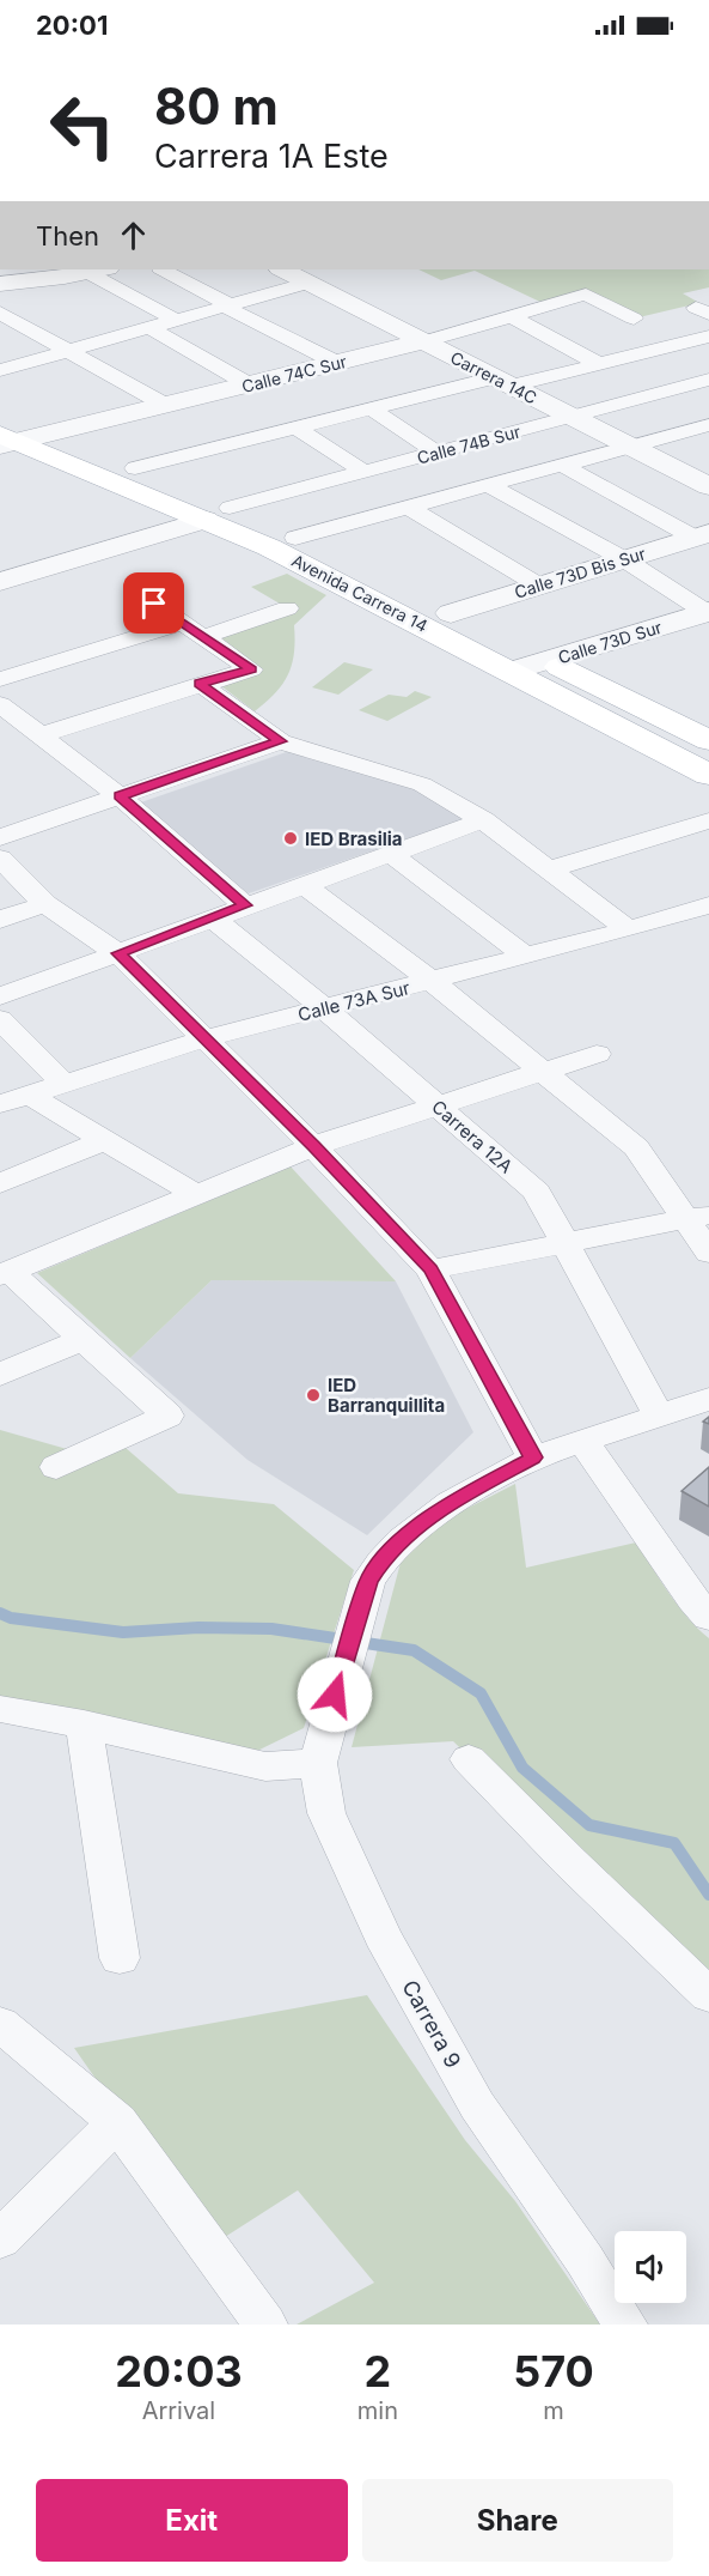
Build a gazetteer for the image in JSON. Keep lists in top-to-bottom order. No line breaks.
{"streets":{"main road":["Avenida Carrera 14"],"street":["Calle 74C Sur","Carrera 14C","Calle 74B Sur","Calle 73D Bis Sur","Calle 73D Sur","Calle 73A Sur","Carrera 12A","Carrera 9"]},"crossings":[["Calle 74C Sur","Carrera 14C"],["Calle 74C Sur","Avenida Carrera 14"],["Carrera 14C","Calle 74B Sur"],["Calle 74B Sur","Avenida Carrera 14"],["Calle 73D Bis Sur","Avenida Carrera 14"],["Avenida Carrera 14","Calle 73D Sur"],["Calle 73A Sur","Carrera 12A"],["Carrera 12A","Carrera 9"]],"places":["IED Brasilia","IED Barranquillita"],"page":{"status":"20:01","turn":["80 m","Carrera 1A Este"],"then":"Then","eta":["20:03","Arrival","2","min","570","m"],"buttons":["Exit","Share"]}}
